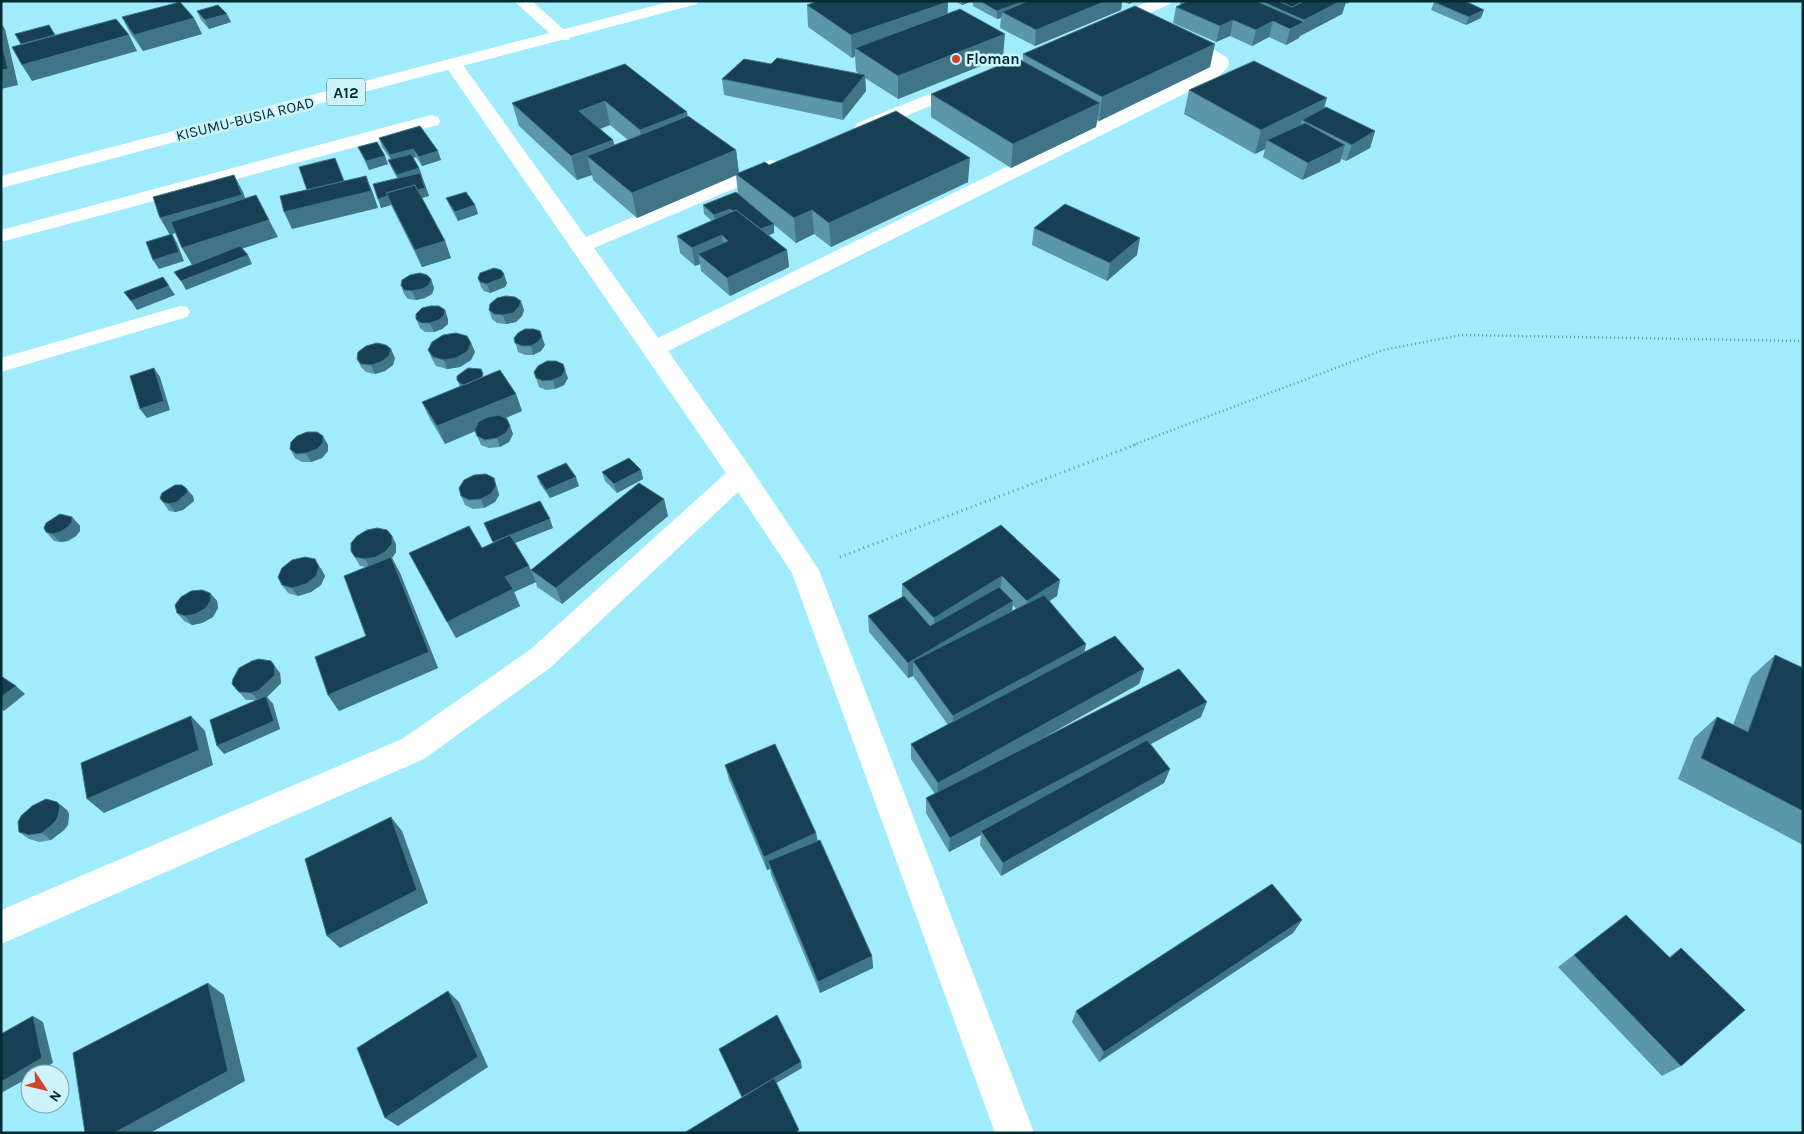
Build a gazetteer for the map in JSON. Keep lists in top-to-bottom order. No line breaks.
{"streets":{"main road":["A12","KISUMU-BUSIA ROAD"]},"places":["Floman"],"north":"bottom right"}
